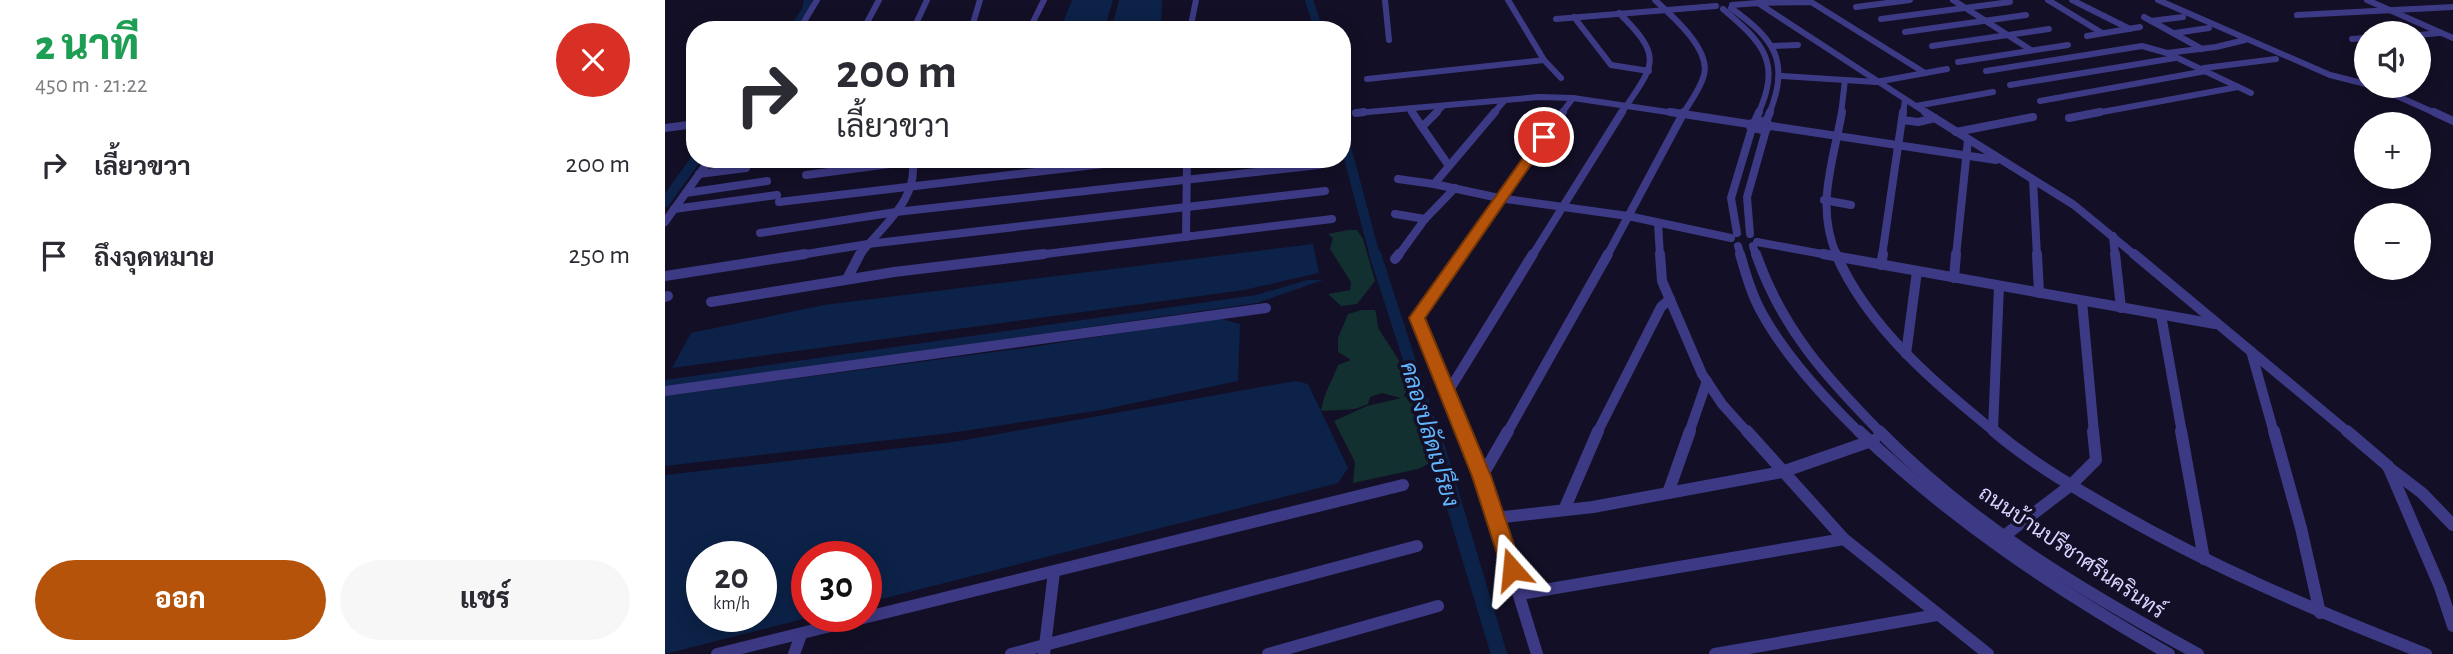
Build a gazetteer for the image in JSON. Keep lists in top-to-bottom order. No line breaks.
{"streets":{"street":["ถนนบ้านปรีชาศรีนครินทร์"]},"water":["คลองปลัดเปรียง"],"page":{"heading":["2 นาที","450 m · 21:22"],"map_buttons":["+","−"],"turn":["200 m","เลี้ยวขวา"],"list":[{"name":"เลี้ยวขวา","value":"200 m"},{"name":"ถึงจุดหมาย","value":"250 m"}],"speed":"20 km/h","limit":"30","buttons":["ออก","แชร์"]}}
